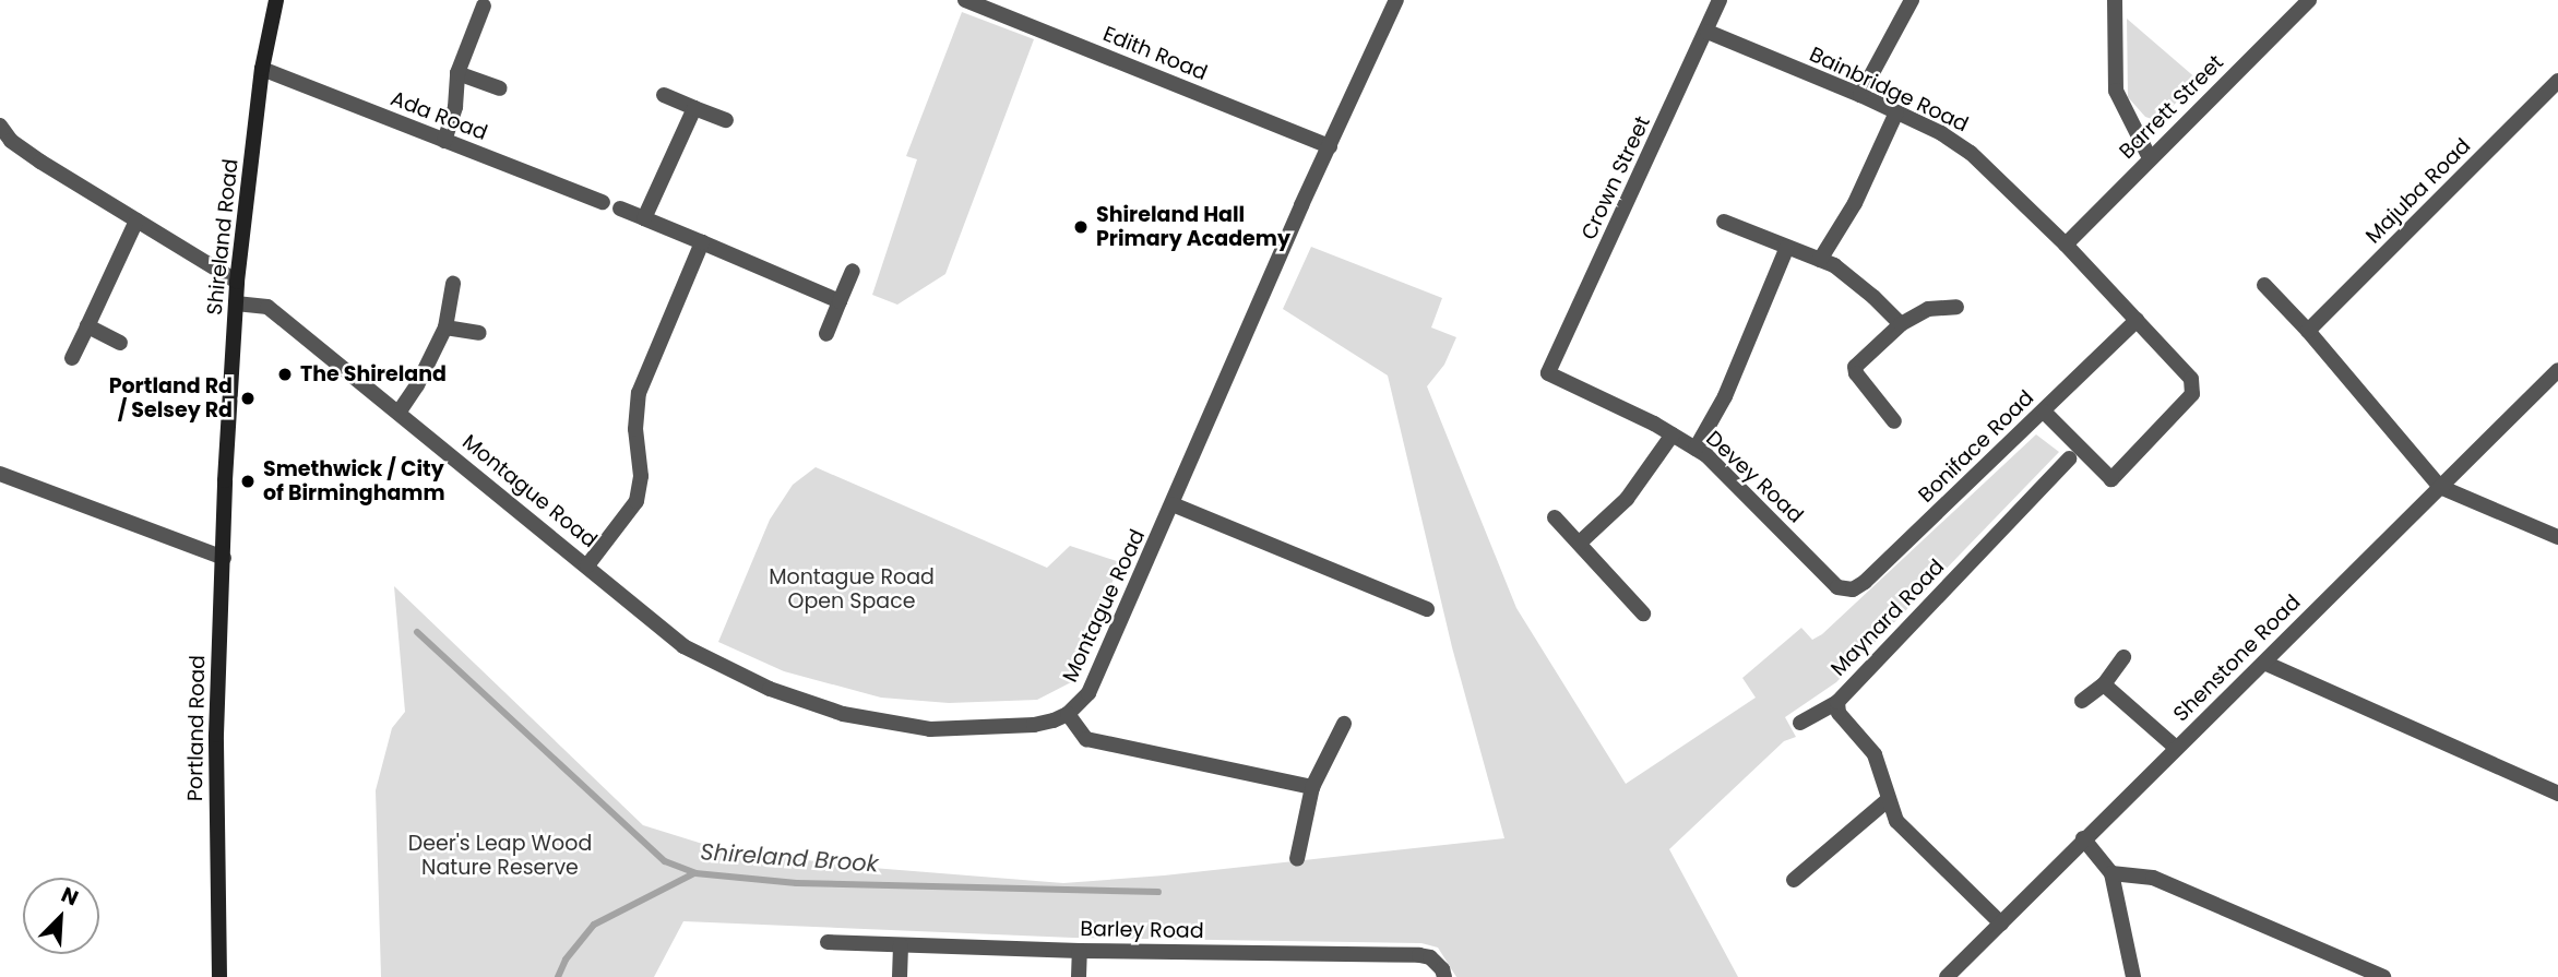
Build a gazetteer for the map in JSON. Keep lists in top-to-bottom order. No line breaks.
{"streets":{"main road":["Shireland Road","Portland Road"],"street":["Edith Road","Bainbridge Road","Barrett Street","Ada Road","Crown Street","Majuba Road","Boniface Road","Devey Road","Montague Road","Maynard Road","Shenstone Road","Barley Road"]},"crossings":[["Edith Road","Montague Road"],["Bainbridge Road","Barrett Street"],["Bainbridge Road","Crown Street"],["Bainbridge Road","Boniface Road"],["Bainbridge Road","Maynard Road"],["Ada Road","Shireland Road"],["Crown Street","Devey Road"],["Shireland Road","Montague Road"],["Shireland Road","Portland Road"],["Boniface Road","Devey Road"],["Maynard Road","Shenstone Road"]],"water":["Shireland Brook"],"parks":["Montague Road Open Space","Deer's Leap Wood Nature Reserve"],"places":["Shireland Hall Primary Academy","The Shireland","Portland Rd / Selsey Rd","Smethwick / City of Birminghamm"],"north":"top right"}
